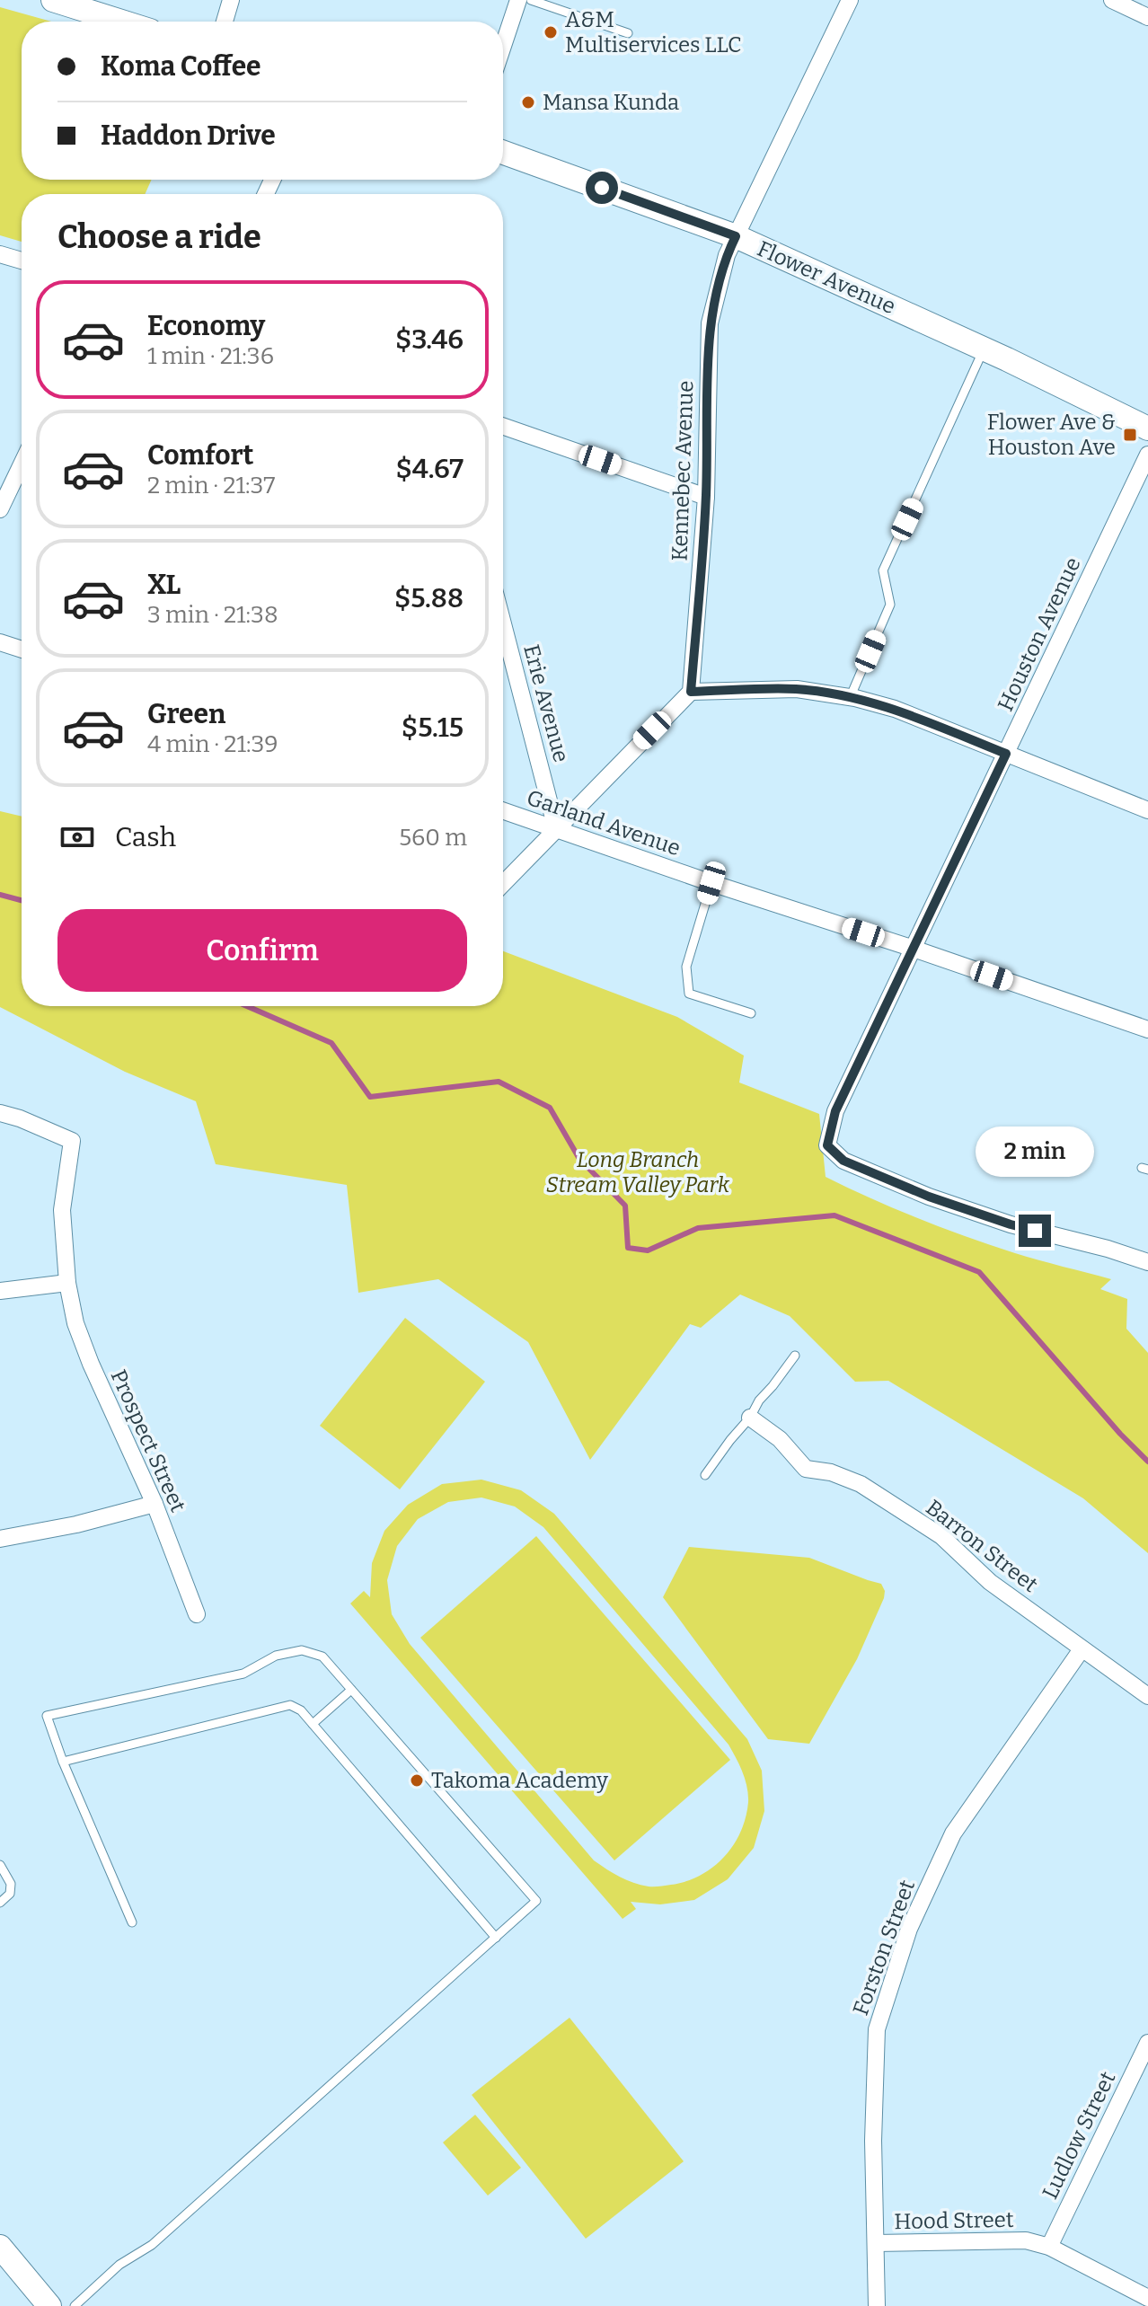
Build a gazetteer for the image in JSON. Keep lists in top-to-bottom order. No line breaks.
{"streets":{"street":["Flower Avenue","Kennebec Avenue","Houston Avenue","Erie Avenue","Garland Avenue","Prospect Street","Barron Street","Forston Street","Ludlow Street","Hood Street"]},"crossings":[["Flower Avenue","Kennebec Avenue"],["Houston Avenue","Garland Avenue"],["Erie Avenue","Garland Avenue"],["Barron Street","Forston Street"],["Forston Street","Hood Street"],["Ludlow Street","Hood Street"]],"parks":["Long Branch Stream Valley Park"],"places":{"other":["A&M Multiservices LLC","Mansa Kunda","Takoma Academy"],"transit":["Flower Ave & Houston Ave"]},"page":{"banner":["Koma Coffee","Haddon Drive"],"heading":"Choose a ride","list":[{"name":"Economy","note":"1 min · 21:36","value":"$3.46"},{"name":"Comfort","note":"2 min · 21:37","value":"$4.67"},{"name":"XL","note":"3 min · 21:38","value":"$5.88"},{"name":"Green","note":"4 min · 21:39","value":"$5.15"}],"pay":["Cash","560 m"],"buttons":"Confirm","bubble":"2 min"}}
